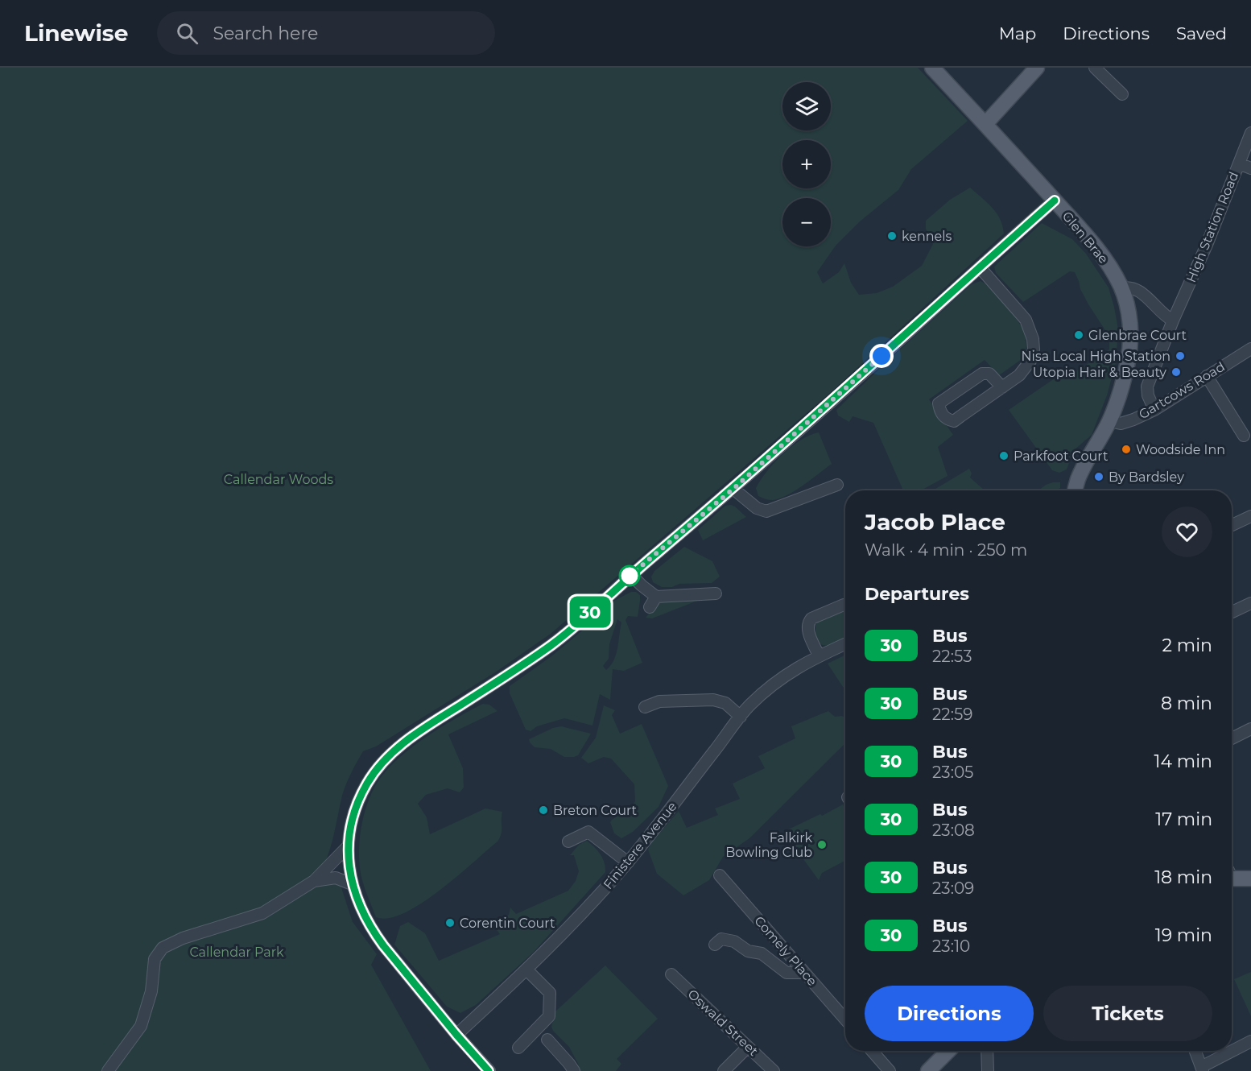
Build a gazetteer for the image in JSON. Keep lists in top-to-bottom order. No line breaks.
{"streets":{"main road":["Glen Brae"],"street":["High Station Road","Gartcows Road","Finistere Avenue","Comely Place","Oswald Street"]},"crossings":[["High Station Road","Gartcows Road"],["Glen Brae","Gartcows Road"]],"parks":["Callendar Woods","Callendar Park"],"places":["kennels","Glenbrae Court","Nisa Local High Station","Utopia Hair & Beauty","Woodside Inn","Parkfoot Court","By Bardsley","Breton Court","Falkirk Bowling Club","Corentin Court"],"lines":["bus line 30"],"page":{"header":"Linewise","search":"Search here","nav":["Map","Directions","Saved"],"on_map":"30","map_buttons":["+","−"],"heading":[["Jacob Place","Walk · 4 min · 250 m"],"Departures"],"list":[{"mark":"30","name":"Bus","note":"22:53","value":"2 min"},{"mark":"30","name":"Bus","note":"22:59","value":"8 min"},{"mark":"30","name":"Bus","note":"23:05","value":"14 min"},{"mark":"30","name":"Bus","note":"23:08","value":"17 min"},{"mark":"30","name":"Bus","note":"23:09","value":"18 min"},{"mark":"30","name":"Bus","note":"23:10","value":"19 min"}],"buttons":["Directions","Tickets"]}}
